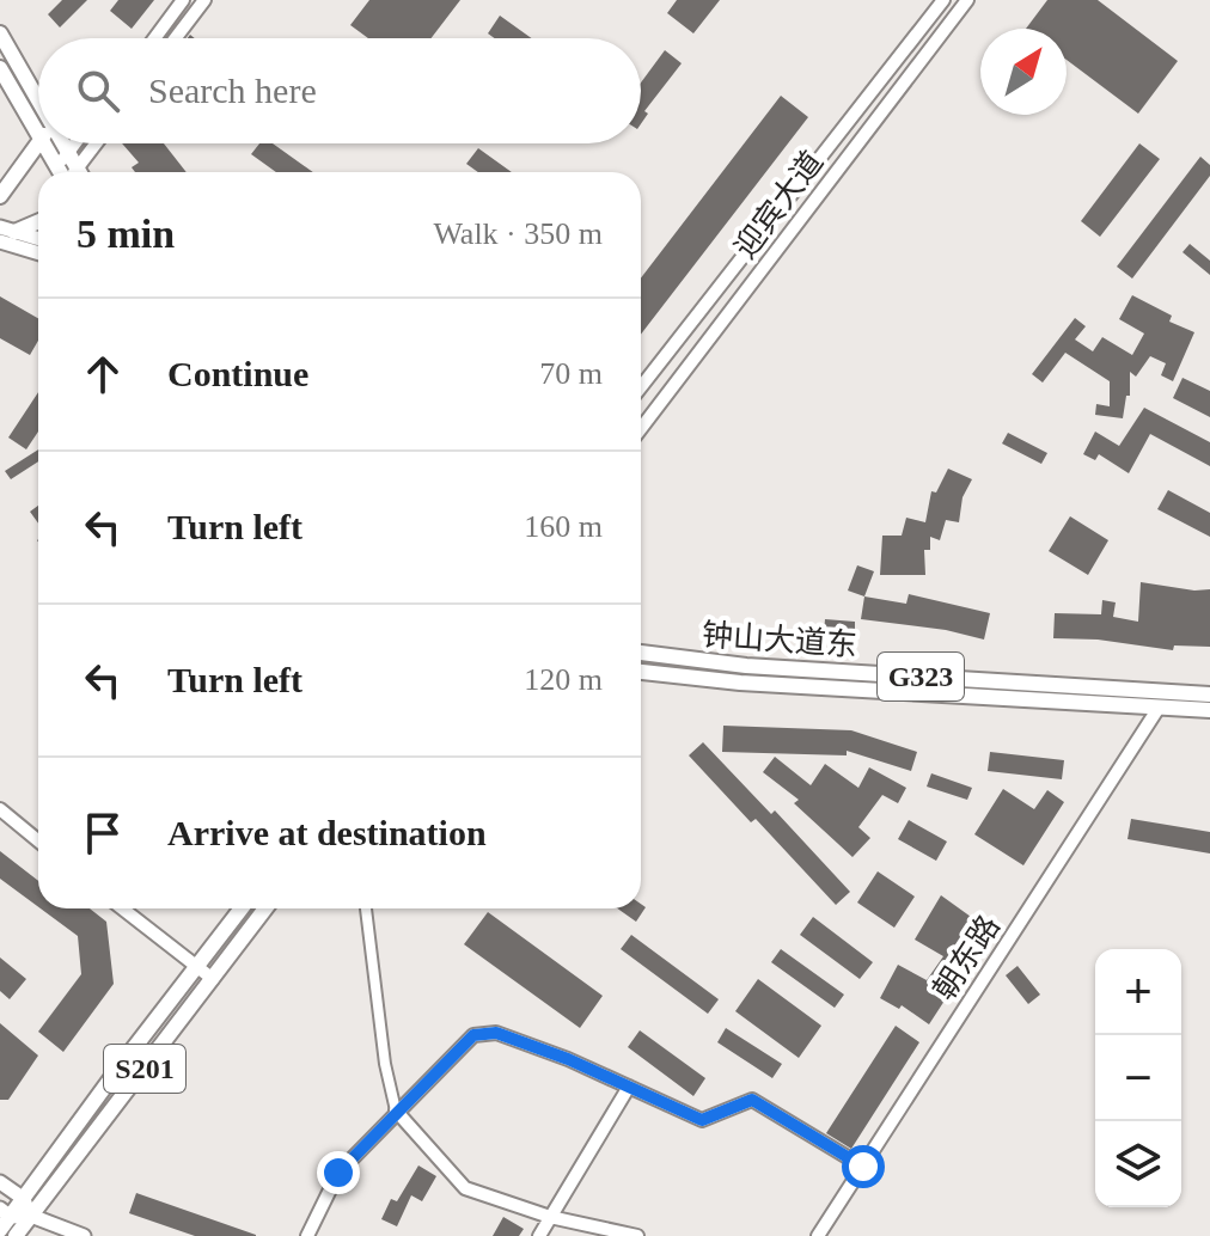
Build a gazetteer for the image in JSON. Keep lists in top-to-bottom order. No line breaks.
{"streets":{"main road":["钟山大道东","G323","S201"],"street":["迎宾大道","朝东路"]},"crossings":[["钟山大道东","朝东路"]],"north":"top right","page":{"search":"Search here","heading":["5 min","Walk · 350 m"],"list":[["Continue","70 m"],["Turn left","160 m"],["Turn left","120 m"],"Arrive at destination"],"map_buttons":["+","−"]}}
